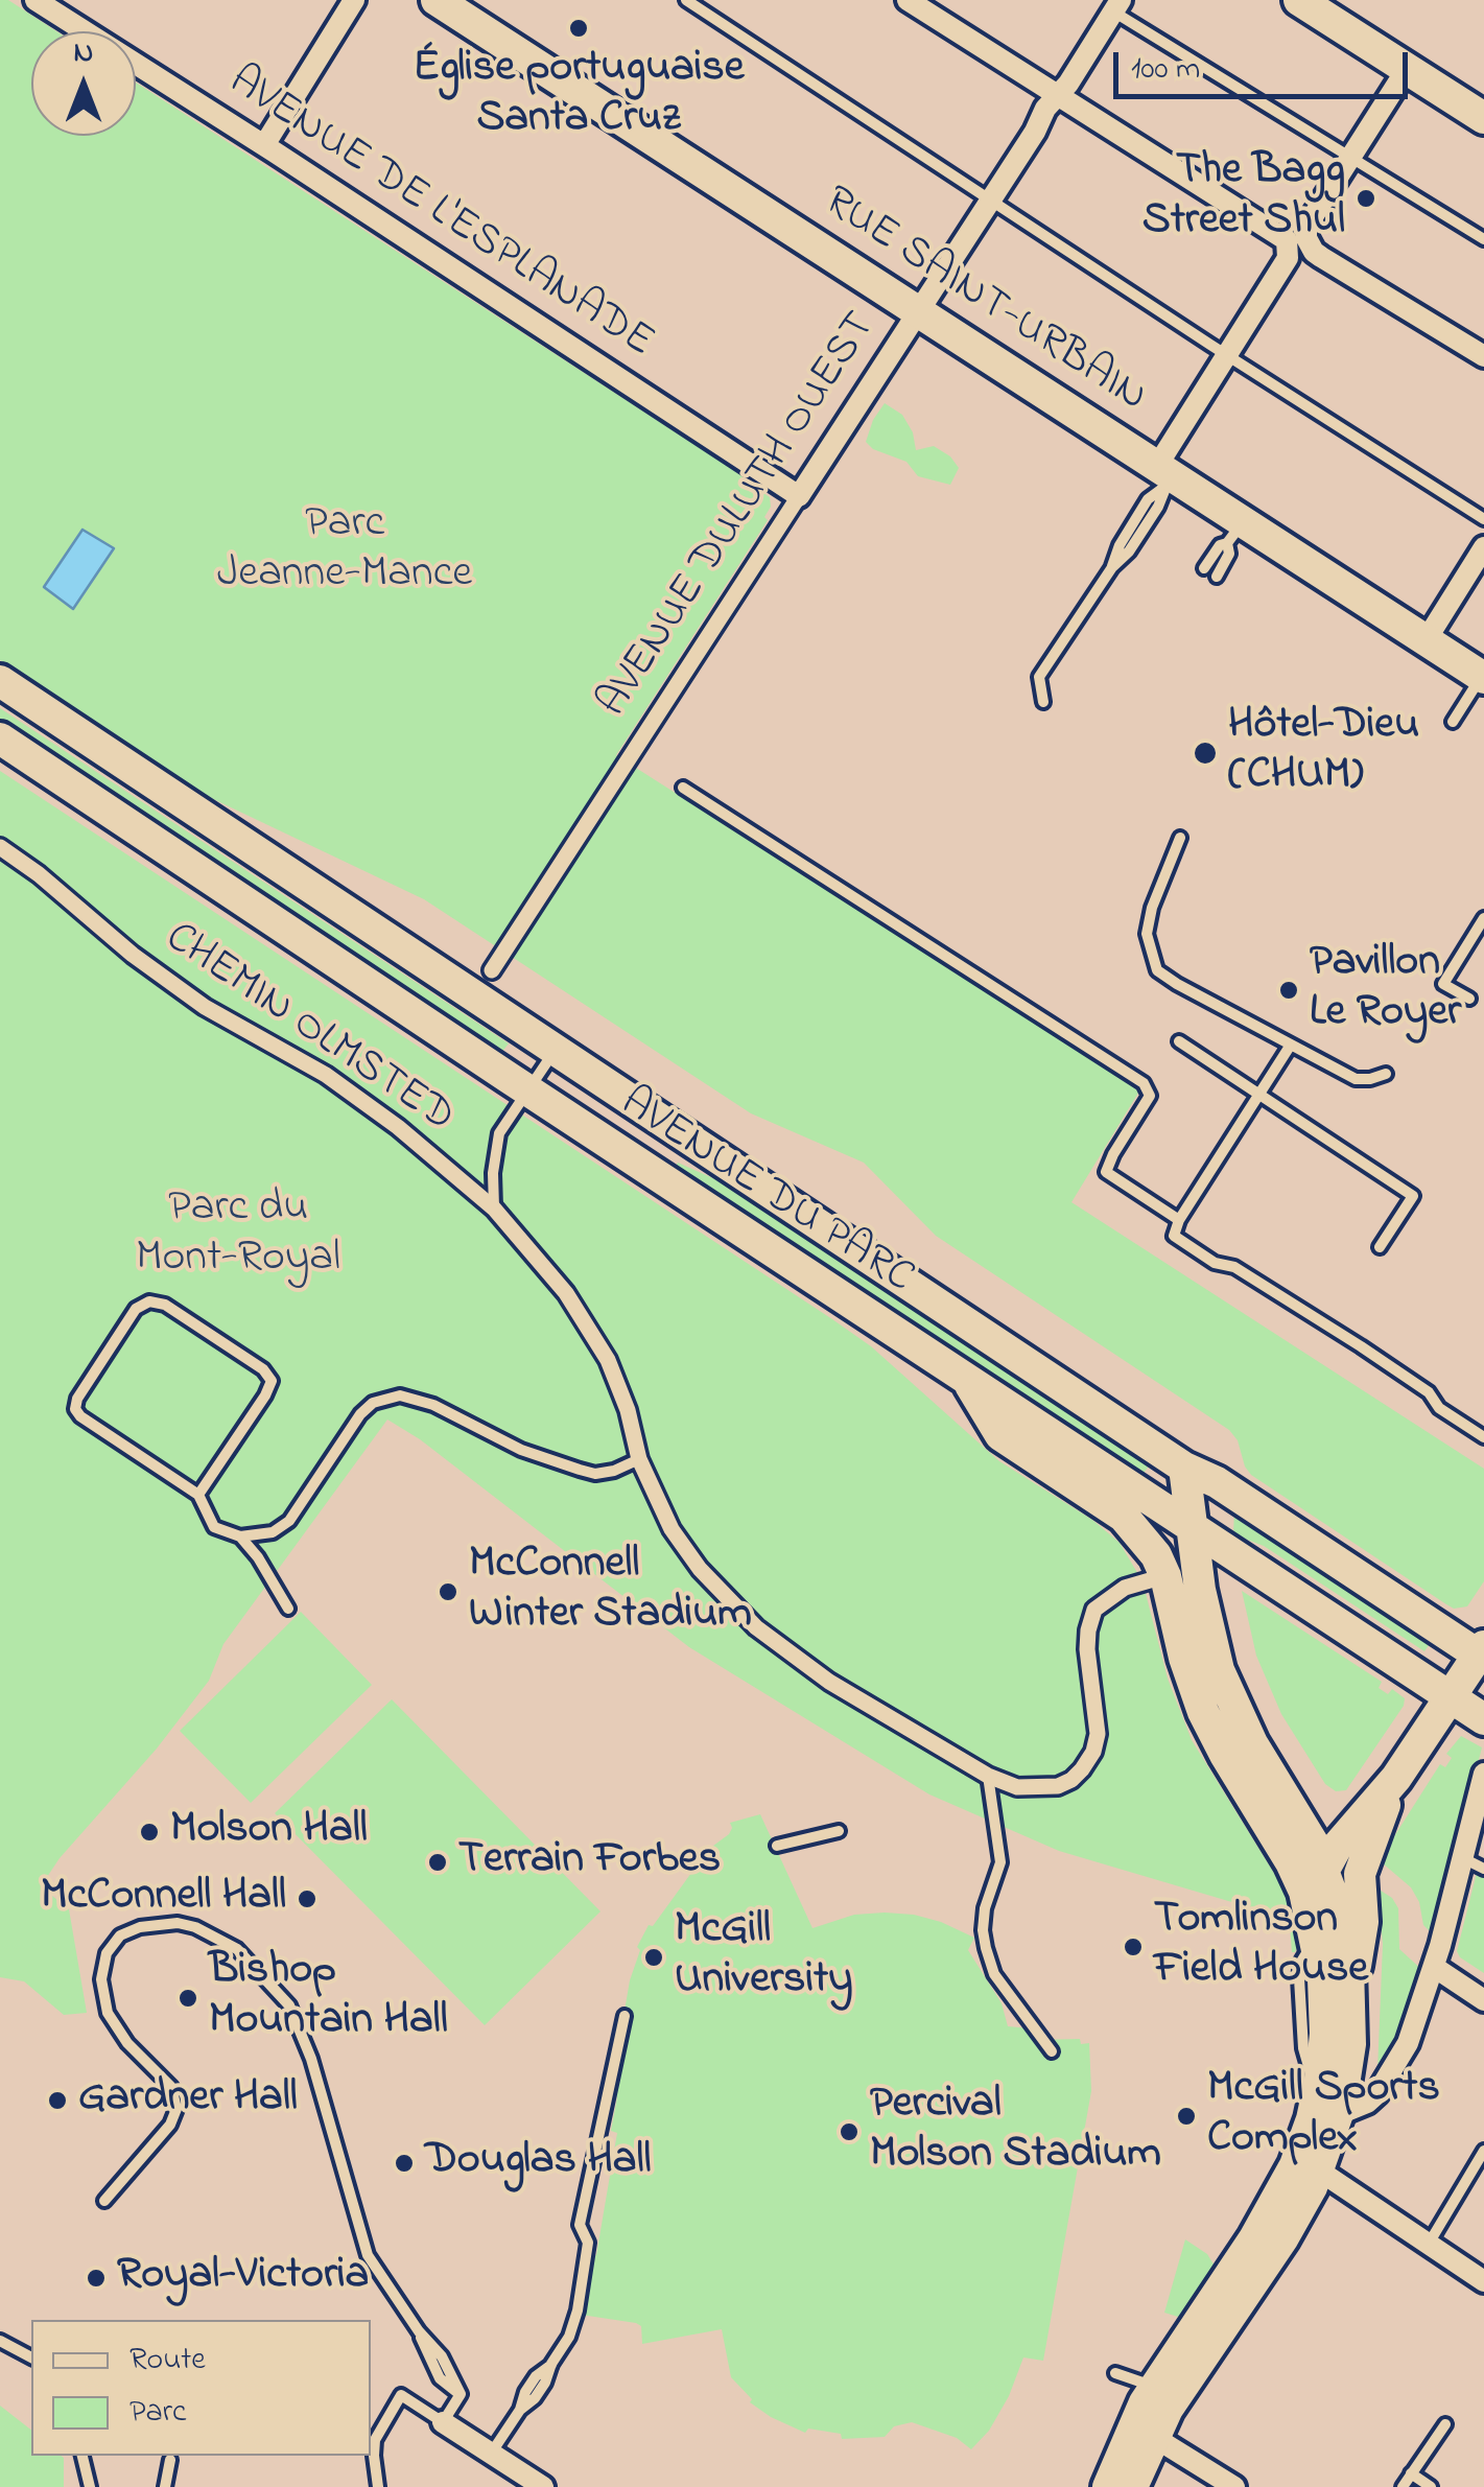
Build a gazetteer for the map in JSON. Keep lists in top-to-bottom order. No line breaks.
{"streets":{"main road":["RUE SAINT-URBAIN","AVENUE DU PARC"],"street":["AVENUE DE L'ESPLANADE","AVENUE DULUTH OUEST","CHEMIN OLMSTED"]},"crossings":[["AVENUE DE L'ESPLANADE","AVENUE DULUTH OUEST"],["RUE SAINT-URBAIN","AVENUE DULUTH OUEST"]],"parks":["Parc Jeanne-Mance","Parc du Mont-Royal"],"places":["Église portuguaise Santa Cruz","The Bagg Street Shul","Hôtel-Dieu (CHUM)","Pavillon Le Royer","McConnell Winter Stadium","Molson Hall","Terrain Forbes","McConnell Hall","Tomlinson Field House","McGill University","Bishop Mountain Hall","Gardner Hall","McGill Sports Complex","Percival Molson Stadium","Douglas Hall","Royal-Victoria"],"legend":["Route","Parc"],"scale_bar":"100 m","north":"top"}
